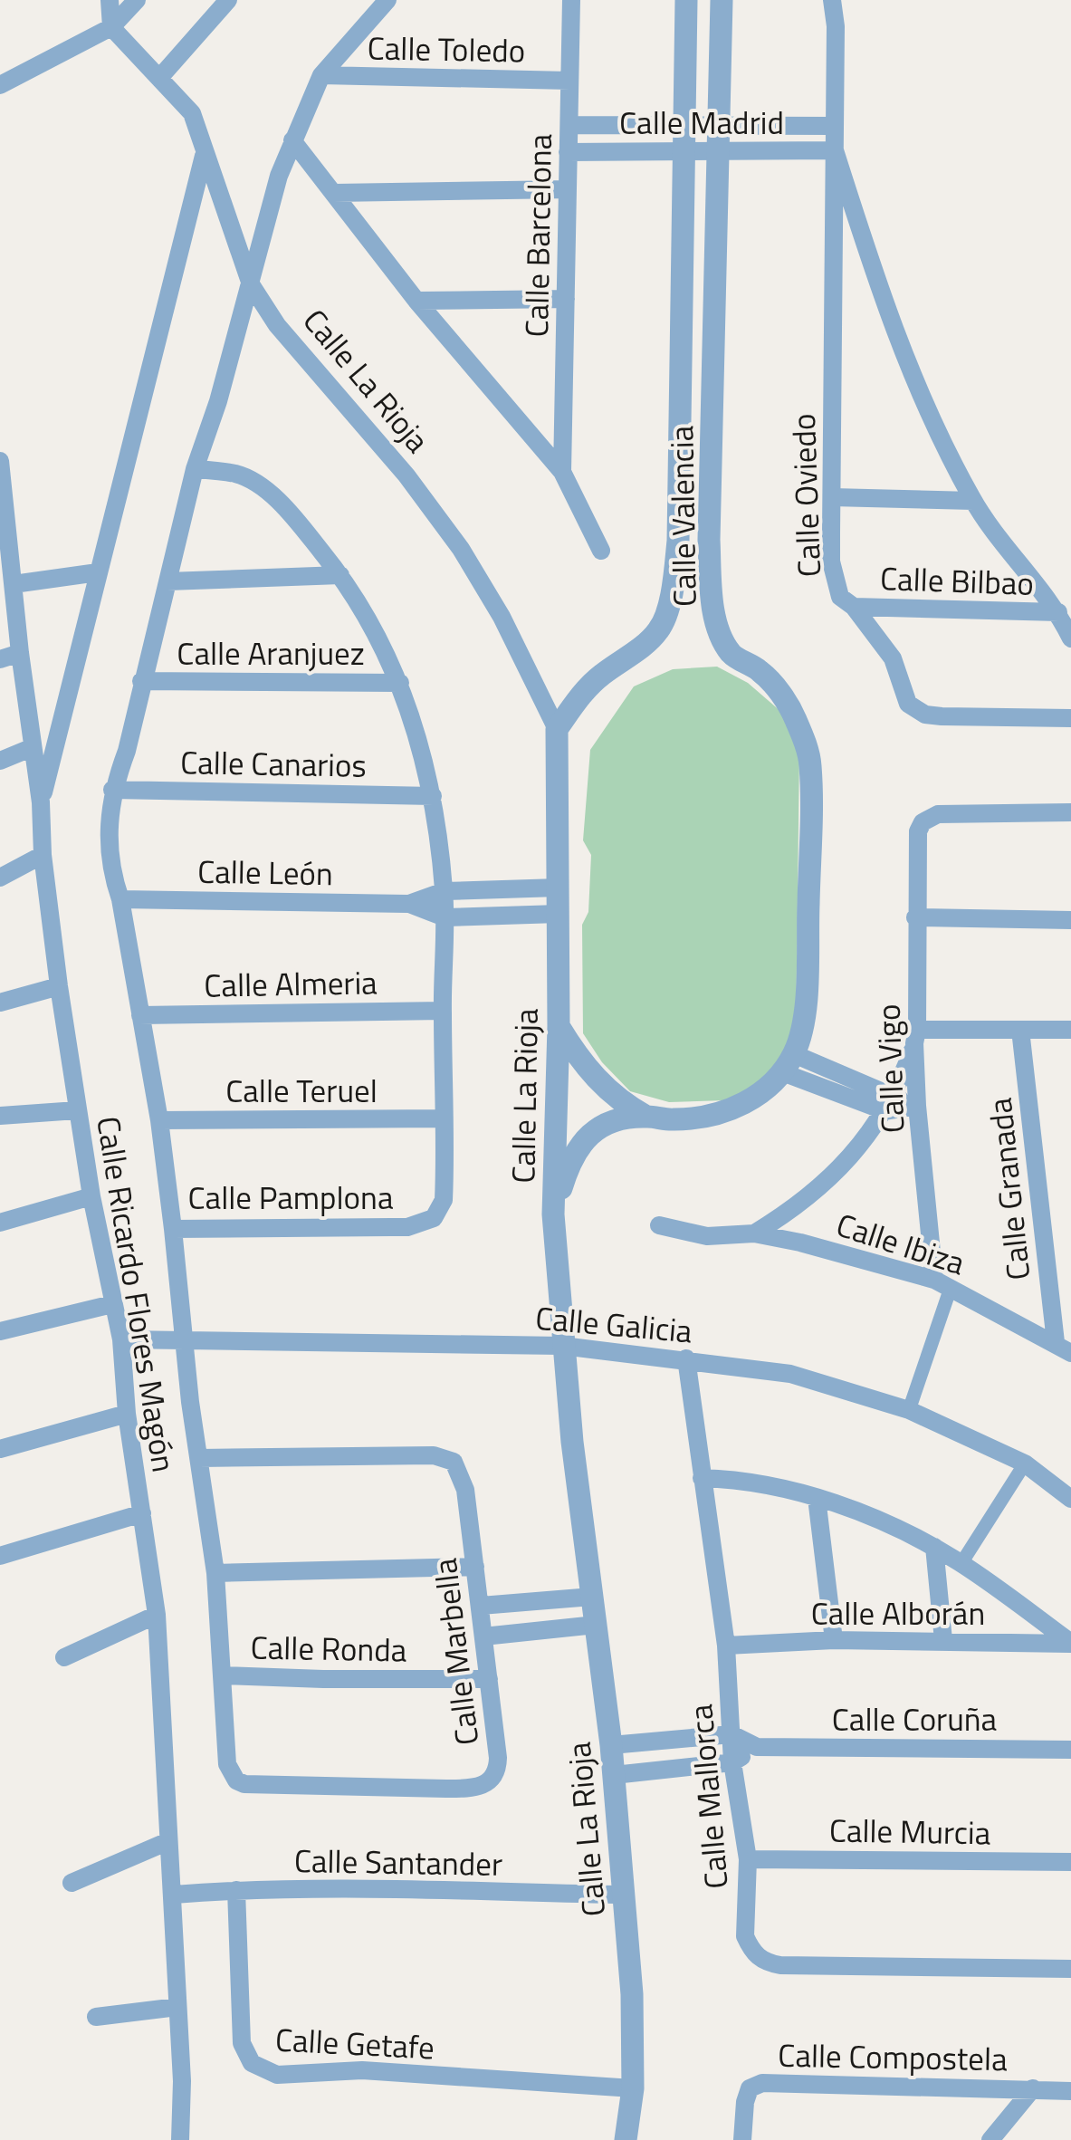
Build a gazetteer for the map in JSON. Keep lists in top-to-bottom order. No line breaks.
{"streets":{"street":["Calle Toledo","Calle Madrid","Calle Barcelona","Calle La Rioja","Calle Oviedo","Calle Valencia","Calle Bilbao","Calle Aranjuez","Calle Canarios","Calle León","Calle Almeria","Calle Vigo","Calle Teruel","Calle Granada","Calle Pamplona","Calle Ibiza","Calle Ricardo Flores Magón","Calle Galicia","Calle Alborán","Calle Ronda","Calle Marbella","Calle Coruña","Calle Mallorca","Calle Murcia","Calle Santander","Calle Getafe","Calle Compostela"]},"crossings":[["Calle Toledo","Calle Barcelona"],["Calle Madrid","Calle Barcelona"],["Calle Madrid","Calle Oviedo"],["Calle Madrid","Calle Valencia"],["Calle La Rioja","Calle Valencia"],["Calle La Rioja","Calle León"],["Calle La Rioja","Calle Pamplona"],["Calle La Rioja","Calle Galicia"],["Calle La Rioja","Calle Santander"],["Calle La Rioja","Calle Getafe"],["Calle Oviedo","Calle Bilbao"],["Calle Aranjuez","Calle Pamplona"],["Calle Canarios","Calle Pamplona"],["Calle León","Calle Pamplona"],["Calle Almeria","Calle Pamplona"],["Calle Vigo","Calle Ibiza"],["Calle Vigo","Calle Galicia"],["Calle Teruel","Calle Pamplona"],["Calle Granada","Calle Ibiza"],["Calle Pamplona","Calle Marbella"],["Calle Ricardo Flores Magón","Calle Galicia"],["Calle Ricardo Flores Magón","Calle Santander"],["Calle Galicia","Calle Marbella"],["Calle Galicia","Calle Mallorca"],["Calle Alborán","Calle Mallorca"],["Calle Ronda","Calle Marbella"],["Calle Coruña","Calle Mallorca"],["Calle Mallorca","Calle Murcia"],["Calle Santander","Calle Getafe"]]}
